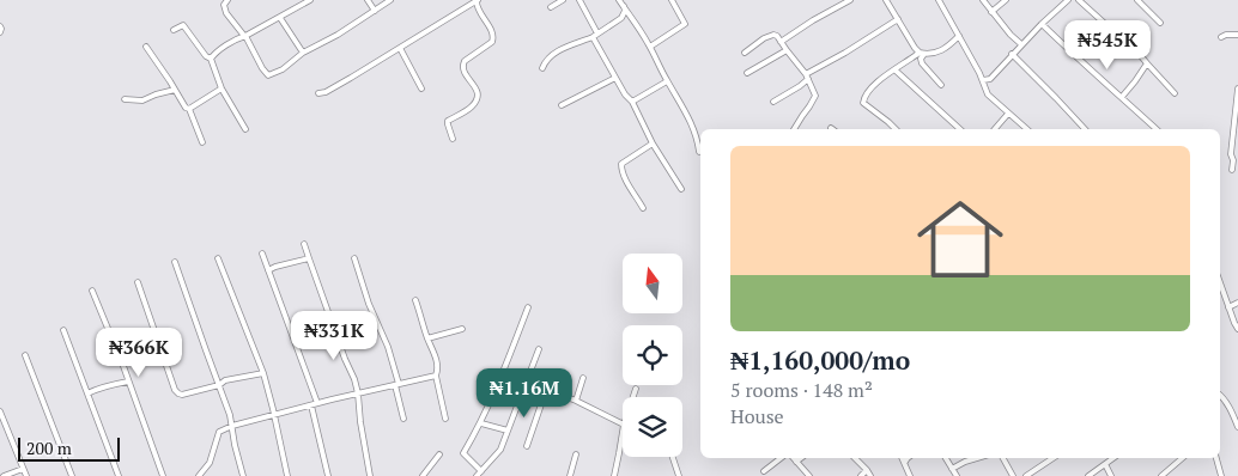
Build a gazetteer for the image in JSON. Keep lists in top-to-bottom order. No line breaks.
{"scale_bar":"200 m","north":"top","page":{"price":["₦545K","₦331K","₦366K","₦1.16M"],"list":[{"name":"₦1,160,000/mo","note":"5 rooms · 148 m² · House"}],"scale":"200 m"}}
